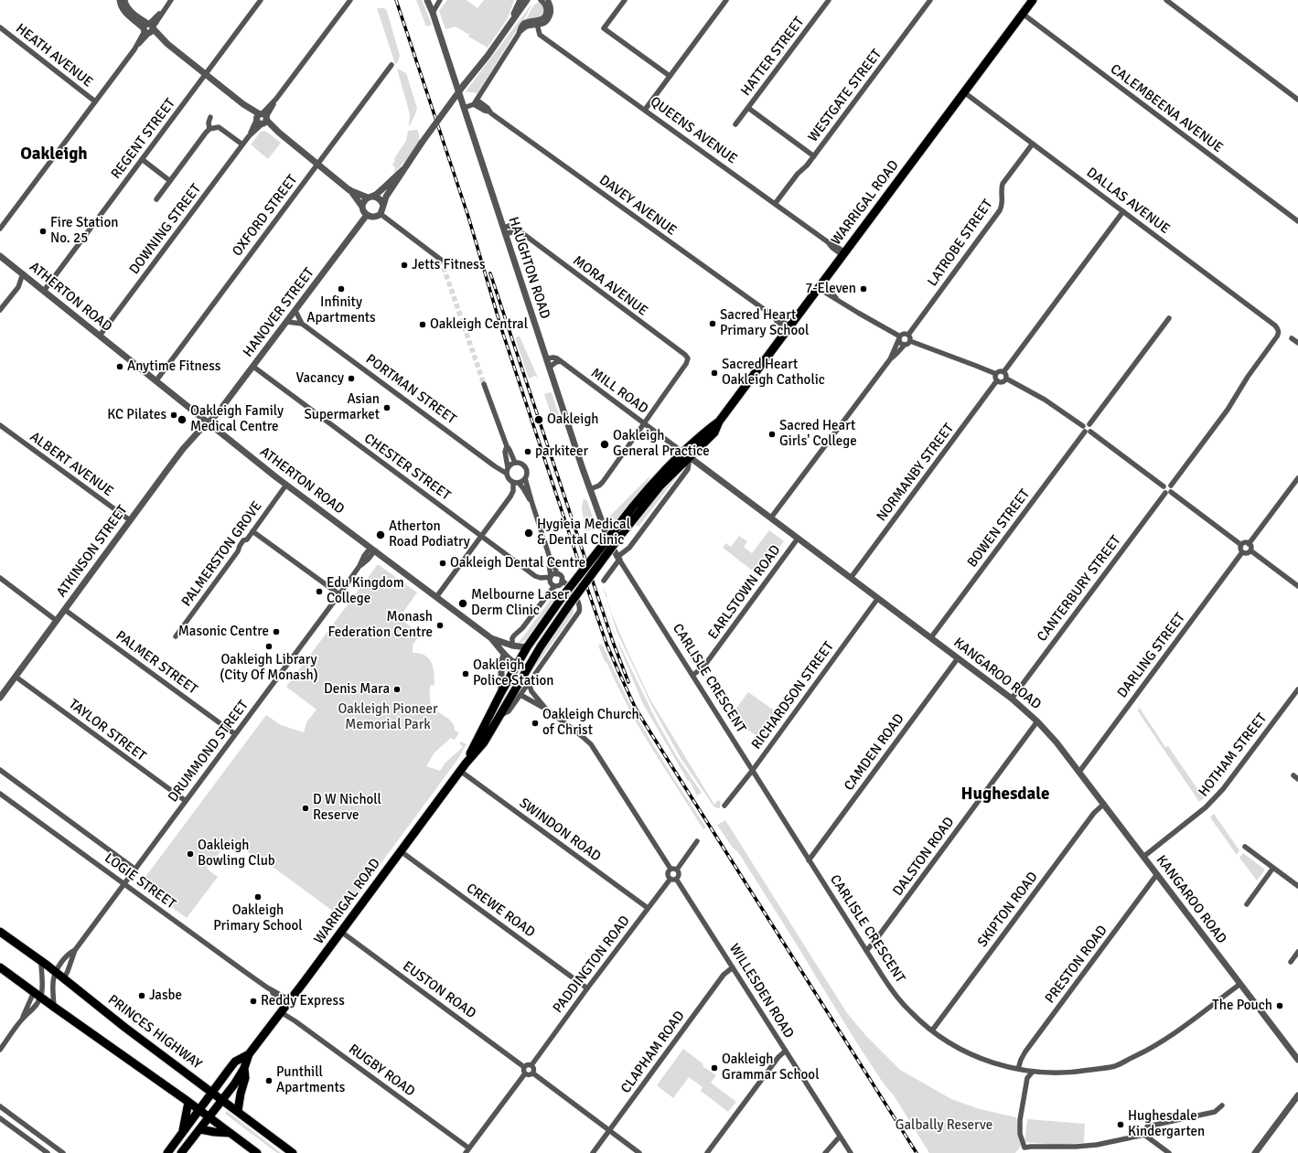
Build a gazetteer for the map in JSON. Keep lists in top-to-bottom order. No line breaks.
{"streets":{"highway":["WARRIGAL ROAD","PRINCES HIGHWAY"],"street":["HEATH AVENUE","HATTER STREET","WESTGATE STREET","CALEMBEENA AVENUE","QUEENS AVENUE","REGENT STREET","DALLAS AVENUE","DAVEY AVENUE","OXFORD STREET","DOWNING STREET","LATROBE STREET","HAUGHTON ROAD","MORA AVENUE","ATHERTON ROAD","HANOVER STREET","PORTMAN STREET","MILL ROAD","ALBERT AVENUE","CHESTER STREET","NORMANBY STREET","BOWEN STREET","ATKINSON STREET","PALMERSTON GROVE","CANTERBURY STREET","EARLSTOWN ROAD","DARLING STREET","PALMER STREET","KANGAROO ROAD","CARLISLE CRESCENT","RICHARDSON STREET","TAYLOR STREET","DRUMMOND STREET","CAMDEN ROAD","HOTHAM STREET","SWINDON ROAD","DALSTON ROAD","LOGIE STREET","SKIPTON ROAD","CREWE ROAD","PADDINGTON ROAD","PRESTON ROAD","EUSTON ROAD","WILLESDEN ROAD","CLAPHAM ROAD","RUGBY ROAD"]},"crossings":[["HATTER STREET","WESTGATE STREET"],["WESTGATE STREET","QUEENS AVENUE"],["CALEMBEENA AVENUE","WARRIGAL ROAD"],["QUEENS AVENUE","WARRIGAL ROAD"],["REGENT STREET","ATHERTON ROAD"],["DALLAS AVENUE","WARRIGAL ROAD"],["DALLAS AVENUE","LATROBE STREET"],["DALLAS AVENUE","CANTERBURY STREET"],["WARRIGAL ROAD","DAVEY AVENUE"],["WARRIGAL ROAD","ATHERTON ROAD"],["WARRIGAL ROAD","MILL ROAD"],["WARRIGAL ROAD","CHESTER STREET"],["WARRIGAL ROAD","KANGAROO ROAD"],["WARRIGAL ROAD","CARLISLE CRESCENT"],["WARRIGAL ROAD","SWINDON ROAD"],["WARRIGAL ROAD","LOGIE STREET"],["WARRIGAL ROAD","CREWE ROAD"],["WARRIGAL ROAD","EUSTON ROAD"],["WARRIGAL ROAD","PRINCES HIGHWAY"],["WARRIGAL ROAD","RUGBY ROAD"],["OXFORD STREET","ATHERTON ROAD"],["DOWNING STREET","ATHERTON ROAD"],["HAUGHTON ROAD","MORA AVENUE"],["HAUGHTON ROAD","MILL ROAD"],["HAUGHTON ROAD","CARLISLE CRESCENT"],["MORA AVENUE","MILL ROAD"],["ATHERTON ROAD","HANOVER STREET"],["ATHERTON ROAD","ATKINSON STREET"],["ATHERTON ROAD","PALMERSTON GROVE"],["ATHERTON ROAD","DRUMMOND STREET"],["HANOVER STREET","PORTMAN STREET"],["HANOVER STREET","CHESTER STREET"],["HANOVER STREET","ATKINSON STREET"],["MILL ROAD","KANGAROO ROAD"],["ALBERT AVENUE","ATKINSON STREET"],["NORMANBY STREET","KANGAROO ROAD"],["BOWEN STREET","KANGAROO ROAD"],["ATKINSON STREET","PALMER STREET"],["ATKINSON STREET","TAYLOR STREET"],["CANTERBURY STREET","KANGAROO ROAD"],["EARLSTOWN ROAD","KANGAROO ROAD"],["EARLSTOWN ROAD","CARLISLE CRESCENT"],["DARLING STREET","KANGAROO ROAD"],["PALMER STREET","DRUMMOND STREET"],["KANGAROO ROAD","CARLISLE CRESCENT"],["KANGAROO ROAD","RICHARDSON STREET"],["KANGAROO ROAD","CAMDEN ROAD"],["KANGAROO ROAD","HOTHAM STREET"],["KANGAROO ROAD","DALSTON ROAD"],["KANGAROO ROAD","SKIPTON ROAD"],["KANGAROO ROAD","PRESTON ROAD"],["CARLISLE CRESCENT","RICHARDSON STREET"],["CARLISLE CRESCENT","CAMDEN ROAD"],["CARLISLE CRESCENT","DALSTON ROAD"],["CARLISLE CRESCENT","SKIPTON ROAD"],["CARLISLE CRESCENT","PRESTON ROAD"],["TAYLOR STREET","DRUMMOND STREET"],["DRUMMOND STREET","LOGIE STREET"],["DRUMMOND STREET","PRINCES HIGHWAY"],["SWINDON ROAD","PADDINGTON ROAD"],["LOGIE STREET","RUGBY ROAD"],["CREWE ROAD","PADDINGTON ROAD"],["PADDINGTON ROAD","EUSTON ROAD"],["PADDINGTON ROAD","WILLESDEN ROAD"],["WILLESDEN ROAD","CLAPHAM ROAD"]],"districts":["Oakleigh","Hughesdale"],"parks":["Oakleigh Pioneer Memorial Park","Galbally Reserve"],"places":["Fire Station No. 25","Jetts Fitness","Infinity Apartments","7-Eleven","Sacred Heart Primary School","Oakleigh Central","Anytime Fitness","Sacred Heart Oakleigh Catholic","Vacancy","Asian Supermarket","KC Pilates","Oakleigh Family Medical Centre","Oakleigh","Sacred Heart Girls' College","Oakleigh General Practice","parkiteer","Hygieia Medical & Dental Clinic","Atherton Road Podiatry","Oakleigh Dental Centre","Edu Kingdom College","Melbourne Laser Derm Clinic","Monash Federation Centre","Masonic Centre","Oakleigh Library (City Of Monash)","Oakleigh Police Station","Denis Mara","Oakleigh Church of Christ","D W Nicholl Reserve","Oakleigh Bowling Club","Oakleigh Primary School","Jasbe","Reddy Express","The Pouch","Oakleigh Grammar School","Punthill Apartments","Hughesdale Kindergarten"]}
